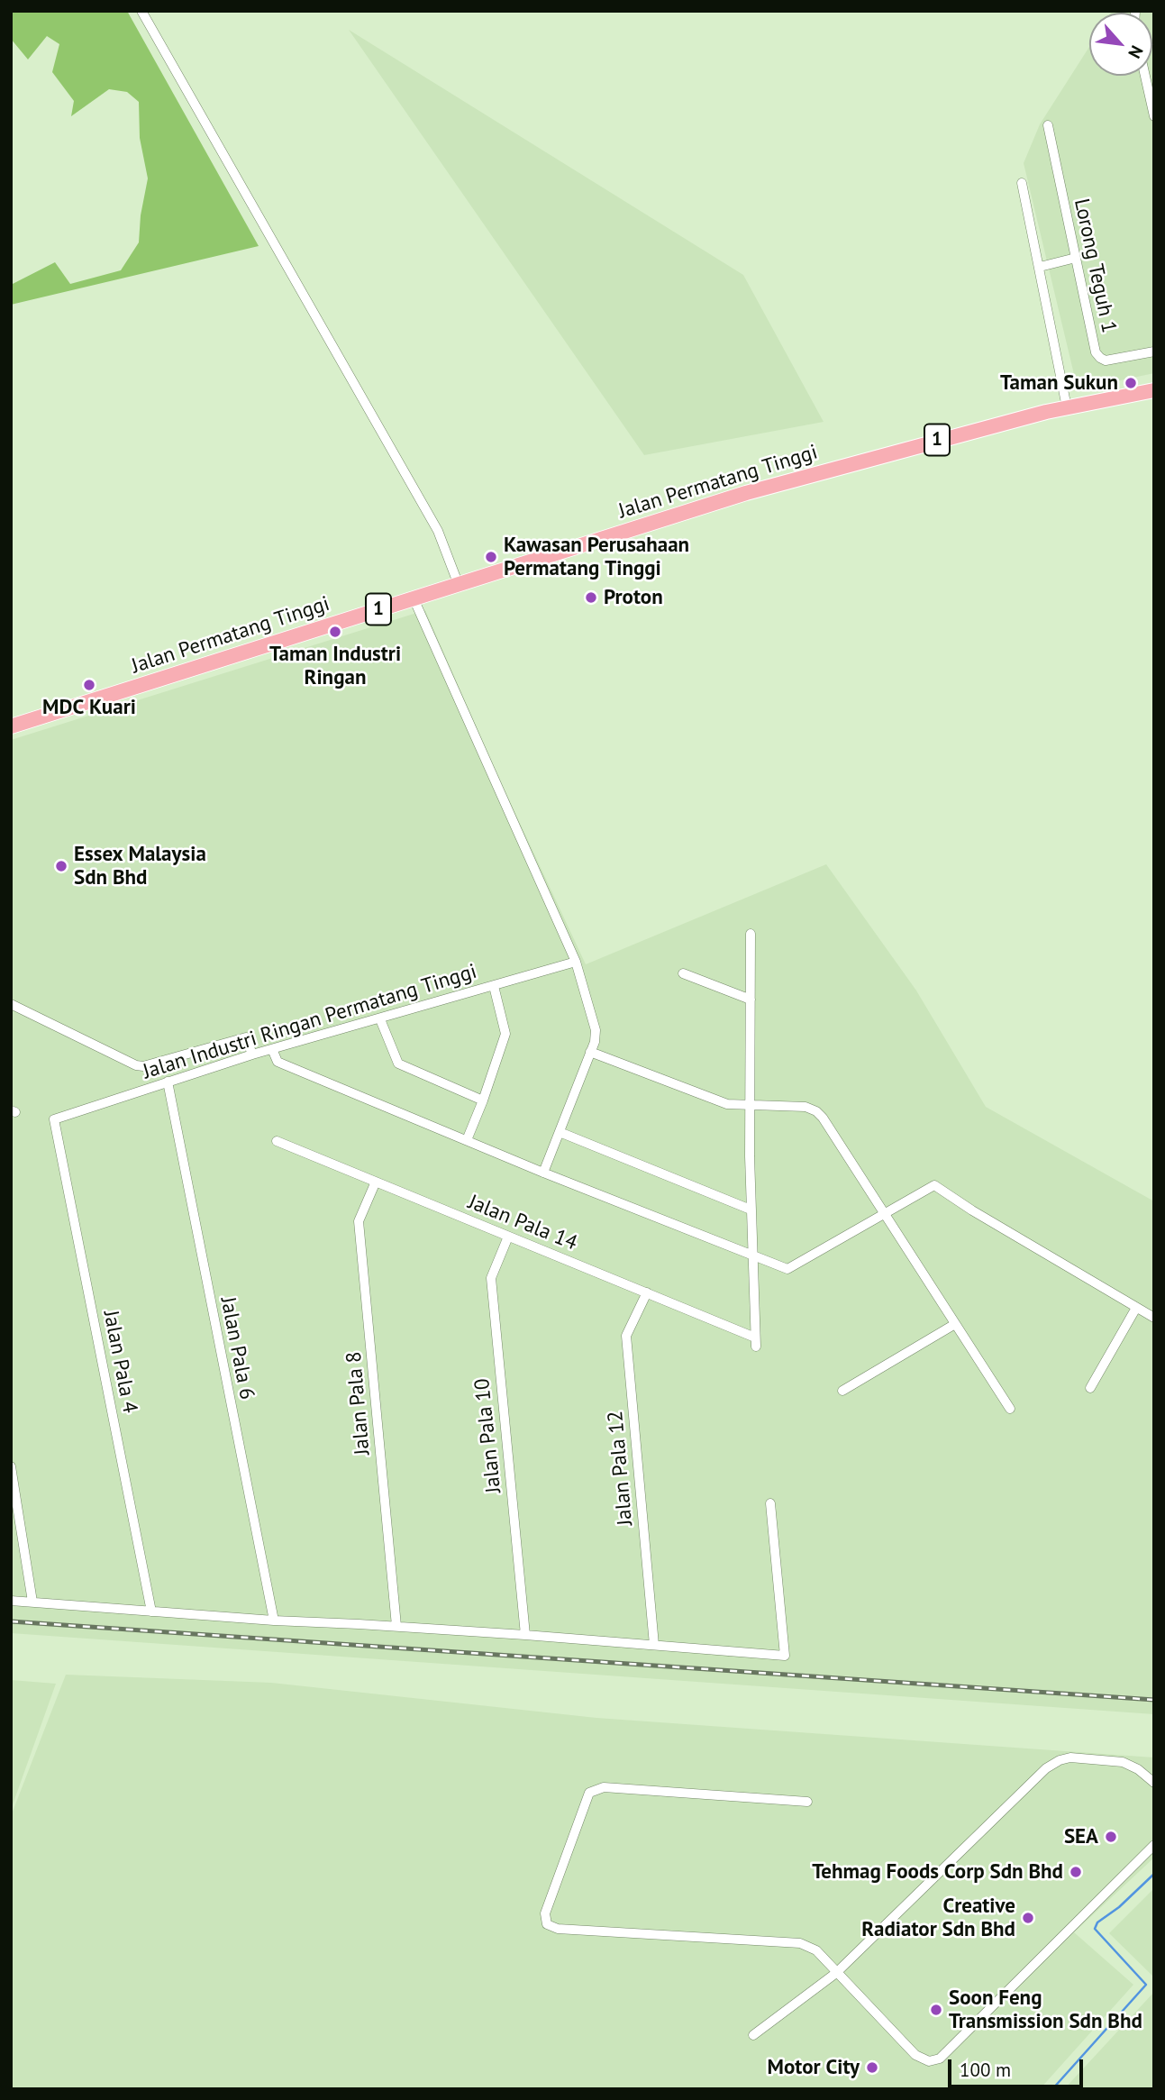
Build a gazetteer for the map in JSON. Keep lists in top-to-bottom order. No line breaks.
{"streets":{"highway":["1","Jalan Permatang Tinggi"],"street":["Lorong Teguh 1","Jalan Industri Ringan Permatang Tinggi","Jalan Pala 14","Jalan Pala 6","Jalan Pala 4","Jalan Pala 8","Jalan Pala 10","Jalan Pala 12"]},"crossings":[["Jalan Industri Ringan Permatang Tinggi","Jalan Pala 6"],["Jalan Industri Ringan Permatang Tinggi","Jalan Pala 4"],["Jalan Pala 14","Jalan Pala 8"],["Jalan Pala 14","Jalan Pala 10"],["Jalan Pala 14","Jalan Pala 12"]],"places":["Taman Sukun","Kawasan Perusahaan Permatang Tinggi","Proton","Taman Industri Ringan","MDC Kuari","Essex Malaysia Sdn Bhd","SEA","Tehmag Foods Corp Sdn Bhd","Creative Radiator Sdn Bhd","Soon Feng Transmission Sdn Bhd","Motor City"],"scale_bar":"100 m","north":"bottom right"}
